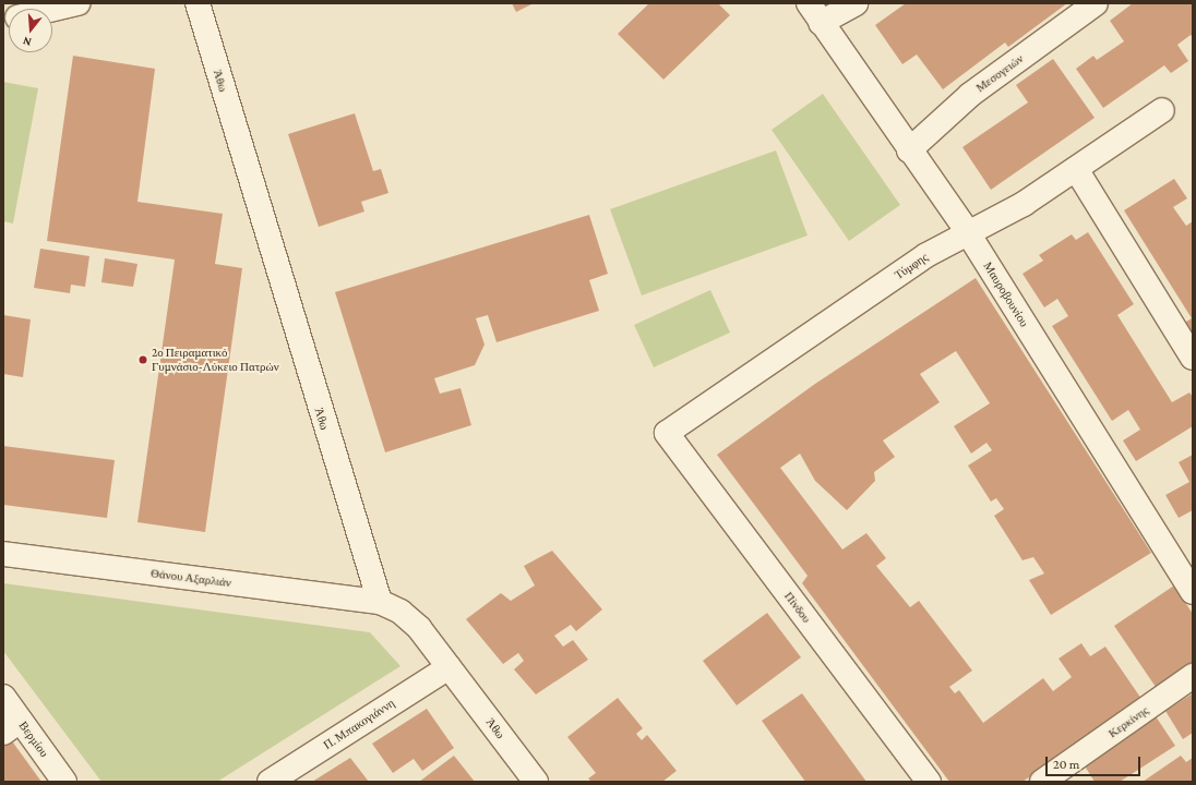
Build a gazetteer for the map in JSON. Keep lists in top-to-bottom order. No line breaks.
{"streets":{"street":["Μεσογειών","Άθω","Τύμφης","Μαυροβουνίου","Θάνου Αξαρλιάν","Πίνδου","Κερκίνης","Π. Μπακογιάννη","Βερμίου"]},"crossings":[["Μεσογειών","Μαυροβουνίου"],["Άθω","Θάνου Αξαρλιάν"],["Άθω","Π. Μπακογιάννη"],["Τύμφης","Μαυροβουνίου"],["Τύμφης","Πίνδου"]],"places":["2ο Πειραματικό Γυμνάσιο-Λύκειο Πατρών"],"scale_bar":"20 m","north":"bottom"}
